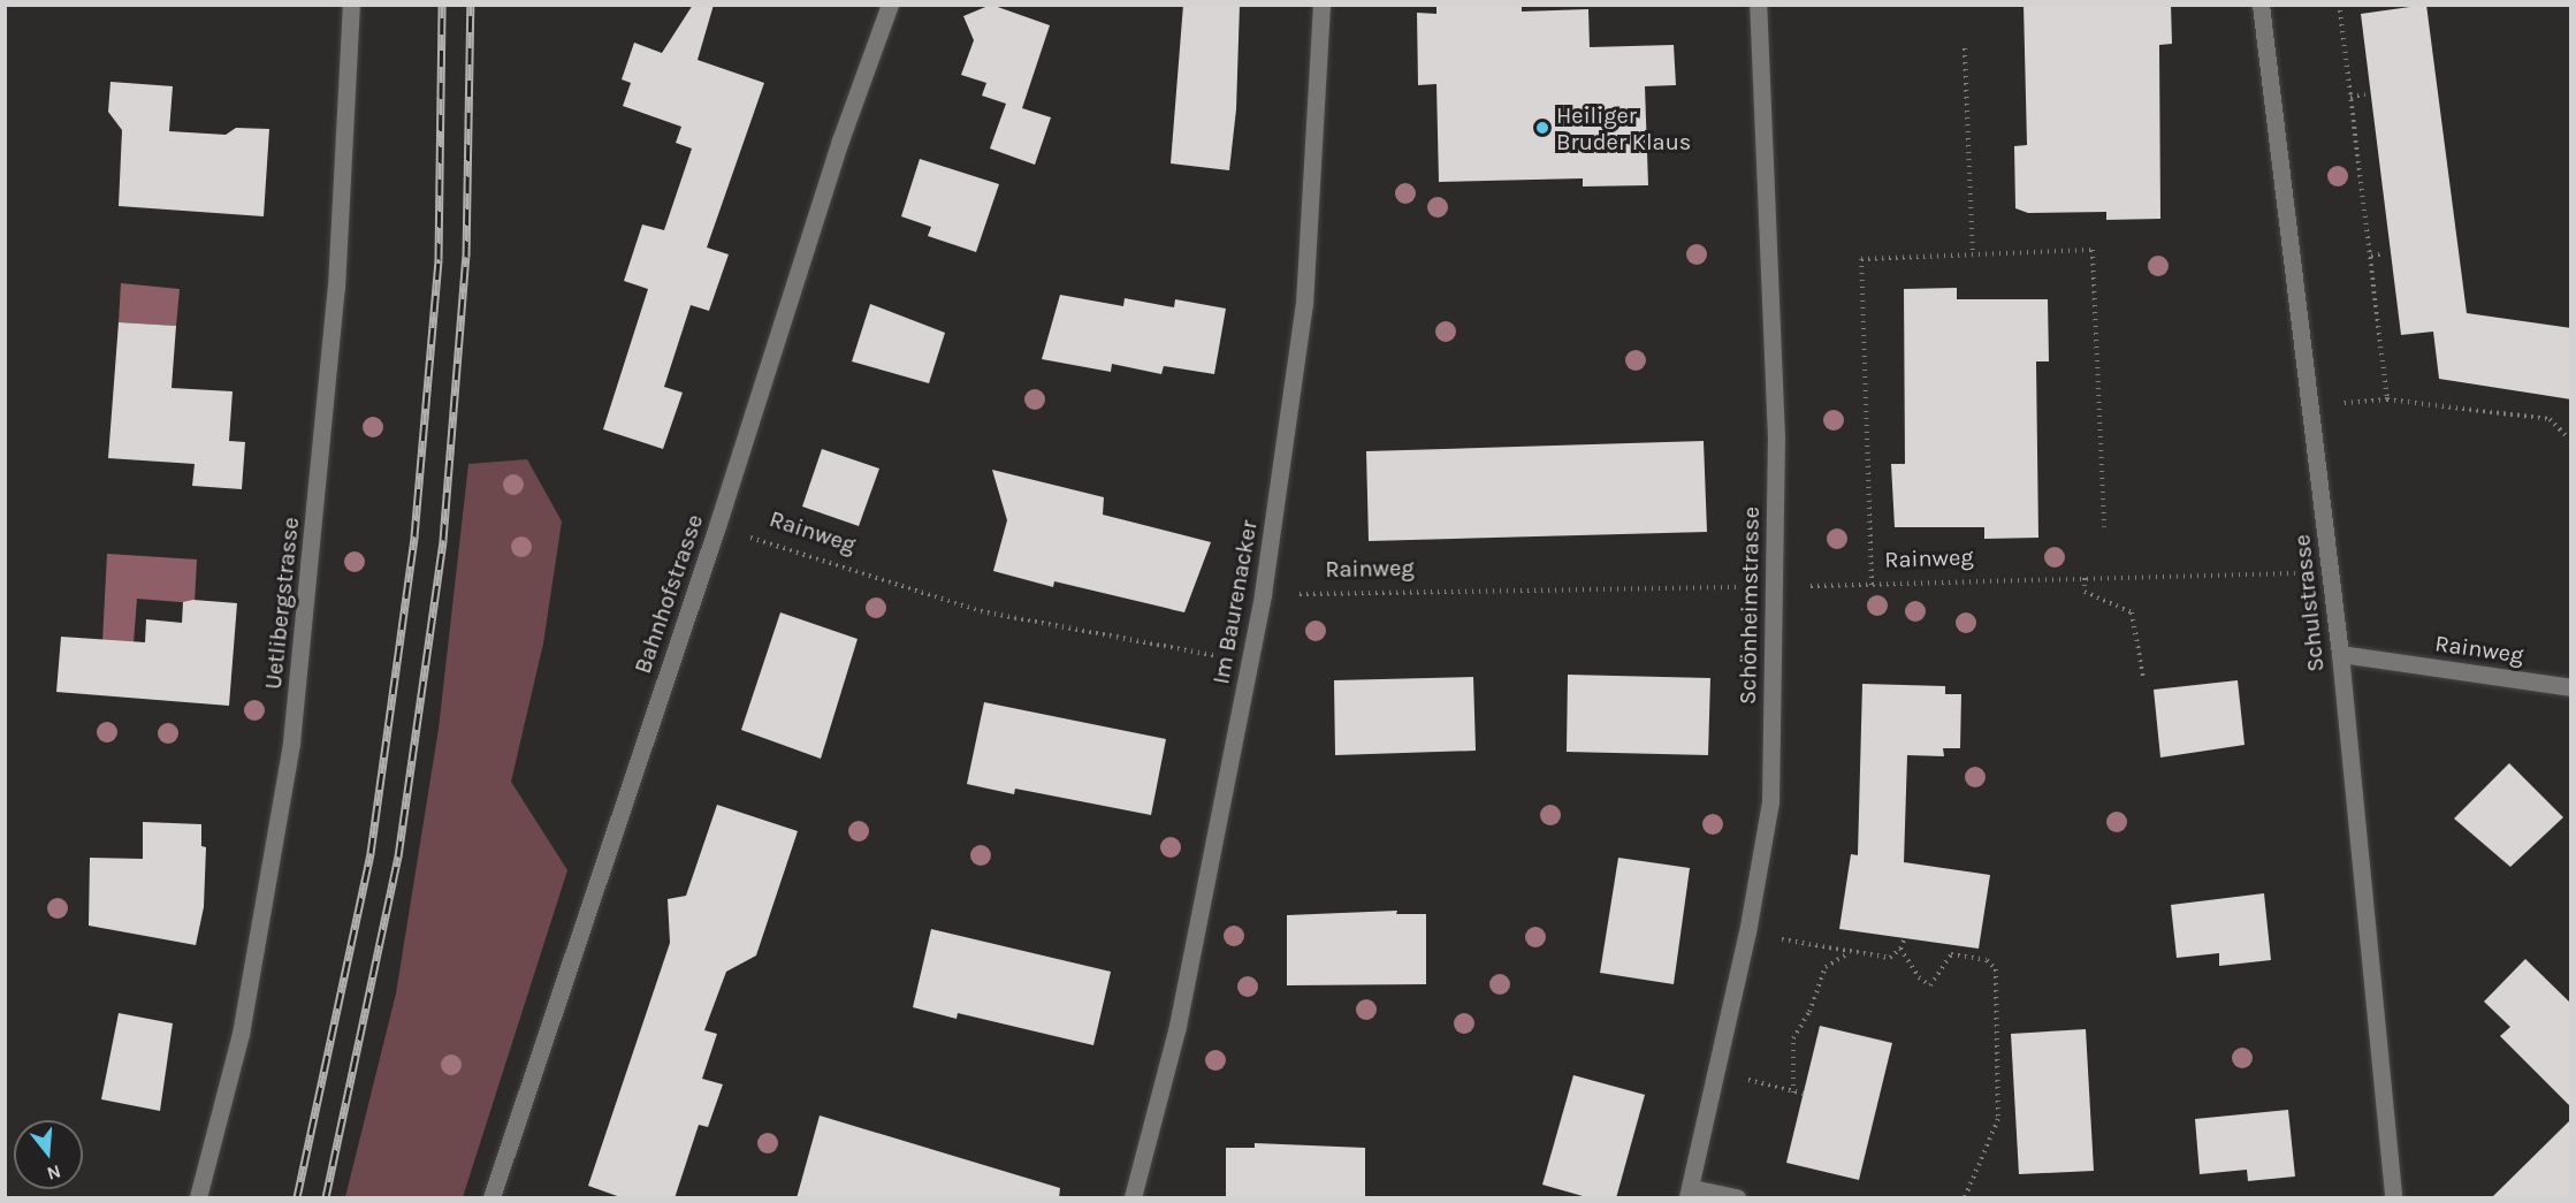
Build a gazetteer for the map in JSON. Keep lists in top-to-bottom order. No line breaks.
{"streets":{"street":["Rainweg","Bahnhofstrasse","Im Baurenacker","Uetlibergstrasse","Schulstrasse","Schönheimstrasse"]},"crossings":[["Rainweg","Bahnhofstrasse"],["Rainweg","Im Baurenacker"],["Rainweg","Schulstrasse"],["Rainweg","Schönheimstrasse"]],"places":["Heiliger Bruder Klaus"],"north":"bottom"}
